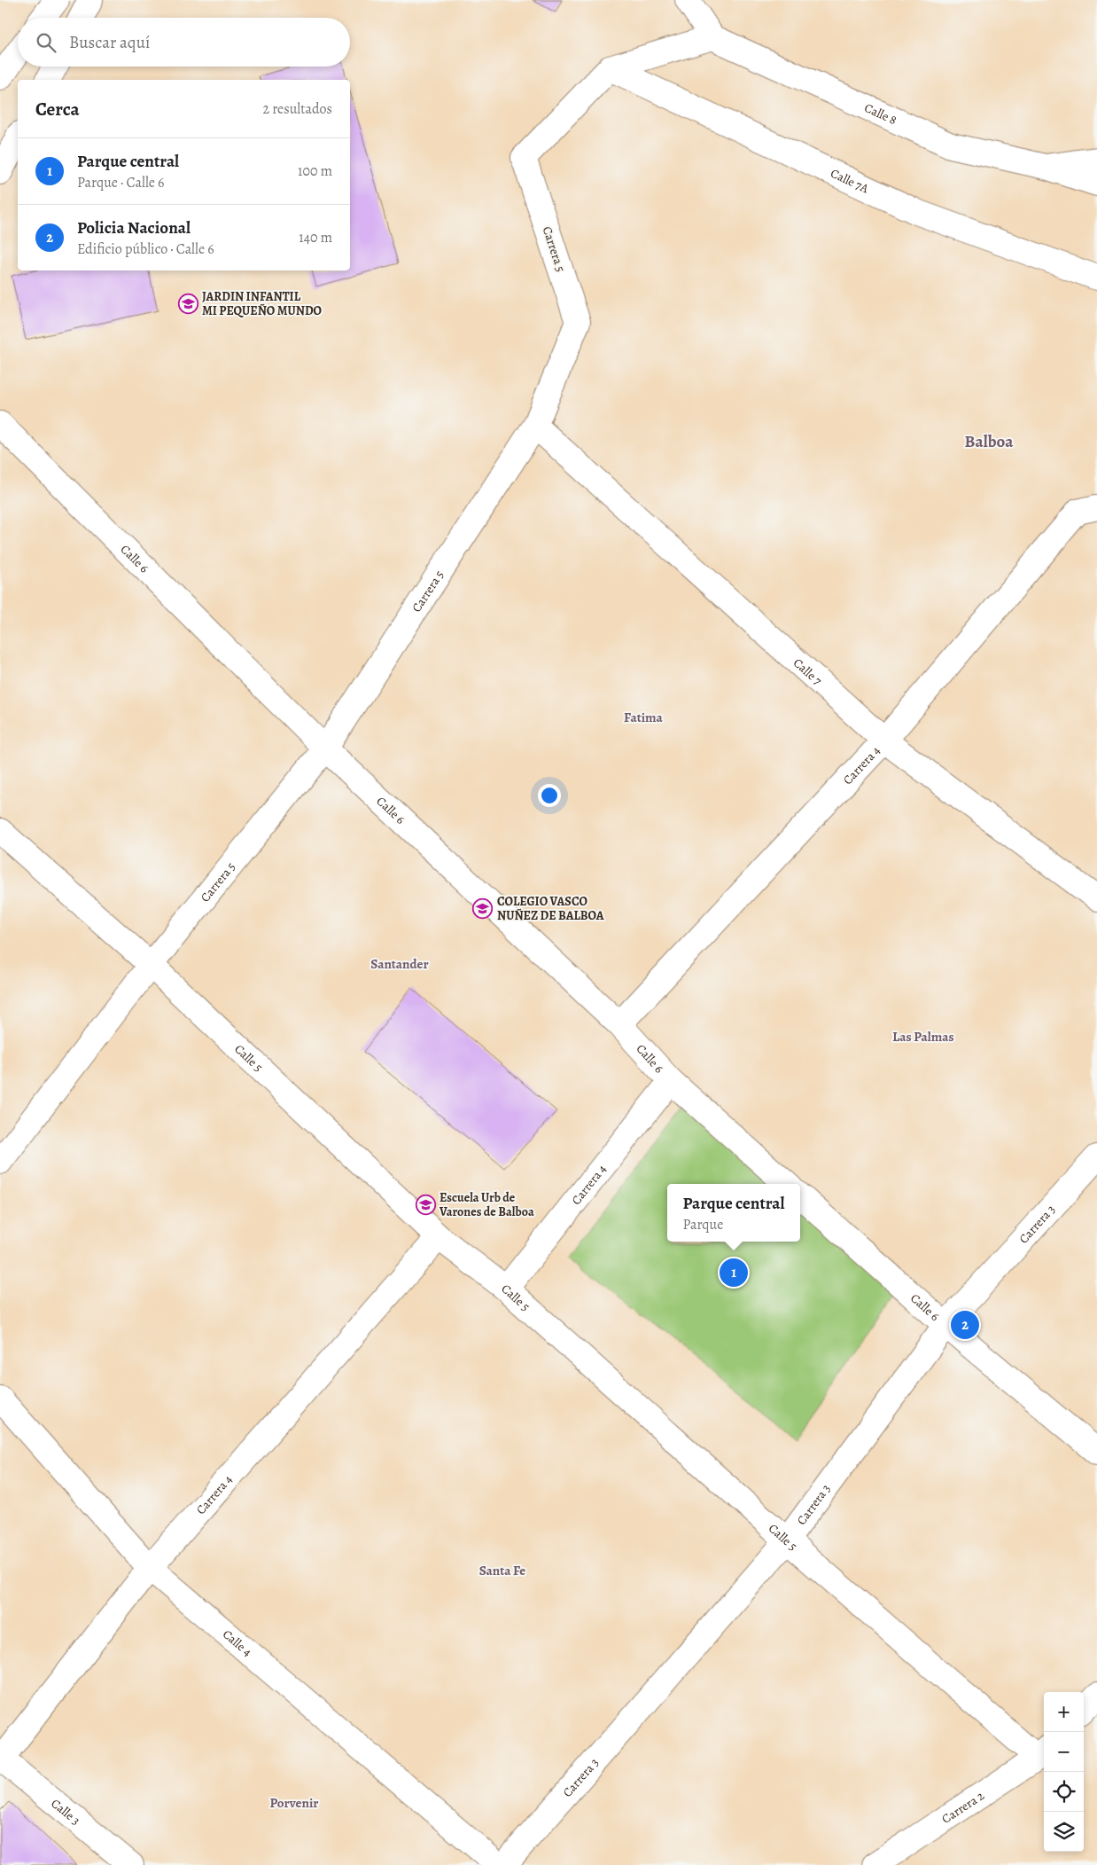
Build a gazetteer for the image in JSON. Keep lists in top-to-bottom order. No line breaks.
{"streets":{"street":["Calle 8","Calle 7A","Carrera 5","Calle 6","Calle 7","Carrera 4","Calle 5","Carrera 3","Calle 4","Carrera 2","Calle 3"]},"crossings":[["Calle 8","Carrera 5"],["Calle 7A","Carrera 5"],["Carrera 5","Calle 6"],["Carrera 5","Calle 7"],["Carrera 5","Calle 5"],["Calle 6","Carrera 4"],["Calle 6","Carrera 3"],["Calle 7","Carrera 4"],["Carrera 4","Calle 5"],["Carrera 4","Calle 4"],["Carrera 4","Calle 3"],["Calle 5","Carrera 3"],["Calle 5","Carrera 2"]],"districts":["Balboa","Fatima","Santander","Las Palmas","Santa Fe","Porvenir"],"places":{"school or university":["JARDIN INFANTIL MI PEQUEÑO MUNDO","COLEGIO VASCO NUÑEZ DE BALBOA","Escuela Urb de Varones de Balboa"]},"page":{"search":"Buscar aquí","heading":["Cerca","2 resultados"],"list":[{"mark":"1","name":"Parque central","note":"Parque · Calle 6","value":"100 m"},{"mark":"2","name":"Policia Nacional","note":"Edificio público · Calle 6","value":"140 m"}],"popup":["Parque central","Parque"],"pins":["1","2"],"map_buttons":["+","−"]}}
